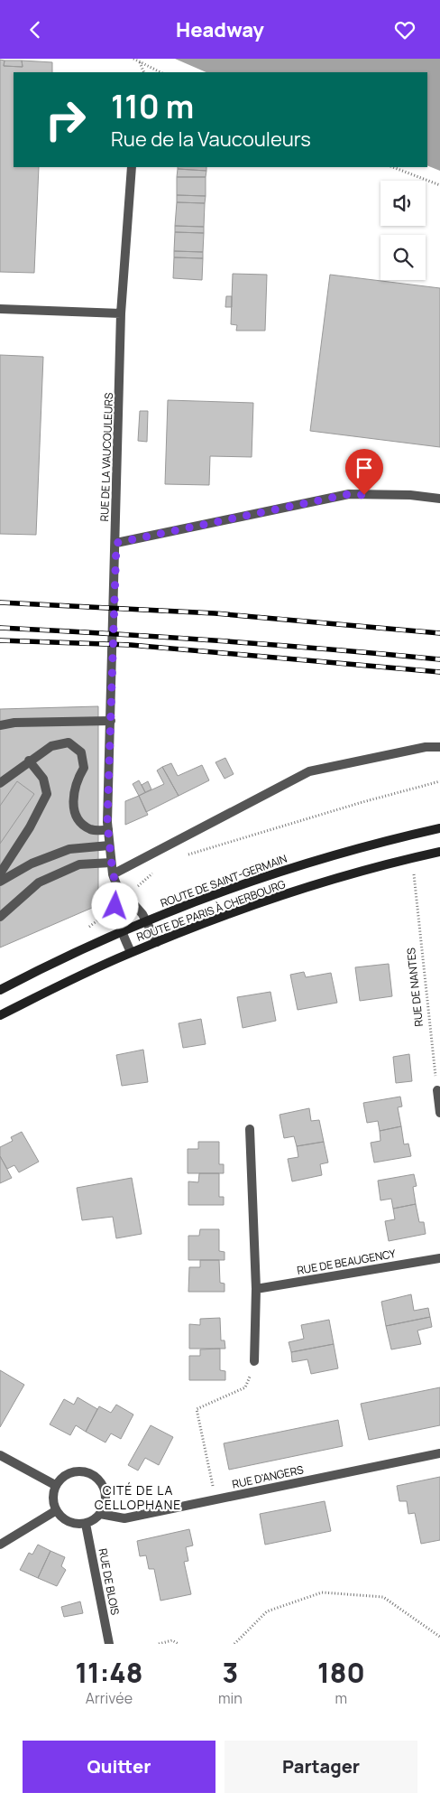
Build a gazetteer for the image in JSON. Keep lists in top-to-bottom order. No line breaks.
{"streets":{"main road":["ROUTE DE SAINT-GERMAIN","ROUTE DE PARIS À CHERBOURG"],"street":["RUE DE LA VAUCOULEURS","RUE DE BEAUGENCY","RUE D'ANGERS","RUE DE BLOIS"],"path":["RUE DE NANTES"]},"crossings":[["ROUTE DE PARIS À CHERBOURG","RUE DE NANTES"],["RUE D'ANGERS","RUE DE BLOIS"]],"districts":["CITÉ DE LA CELLOPHANE"],"page":{"header":"Headway","turn":["110 m","Rue de la Vaucouleurs"],"eta":["11:48","Arrivée","3","min","180","m"],"buttons":["Quitter","Partager"]}}
